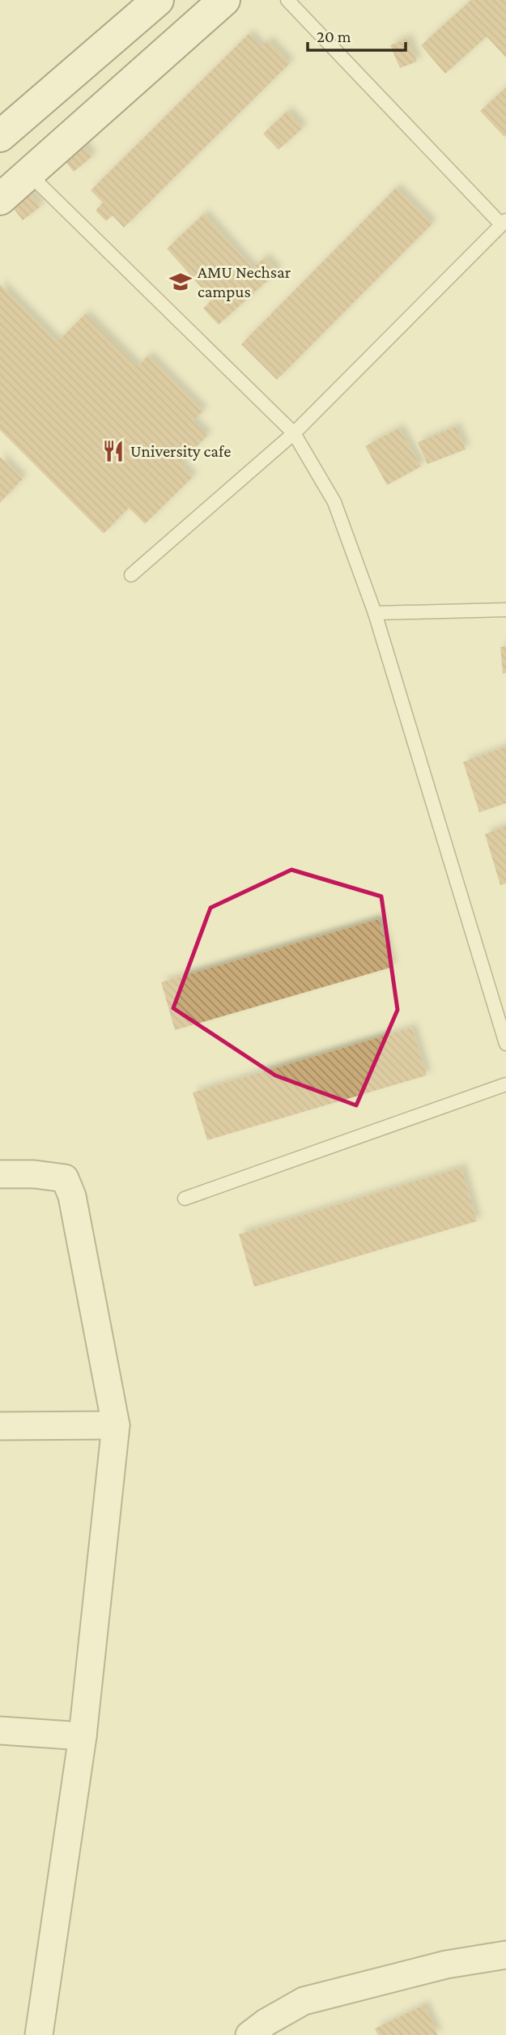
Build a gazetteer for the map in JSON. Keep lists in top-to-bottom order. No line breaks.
{"places":{"school or university":["AMU Nechsar campus"],"restaurant":["University cafe"]},"scale_bar":"20 m"}
